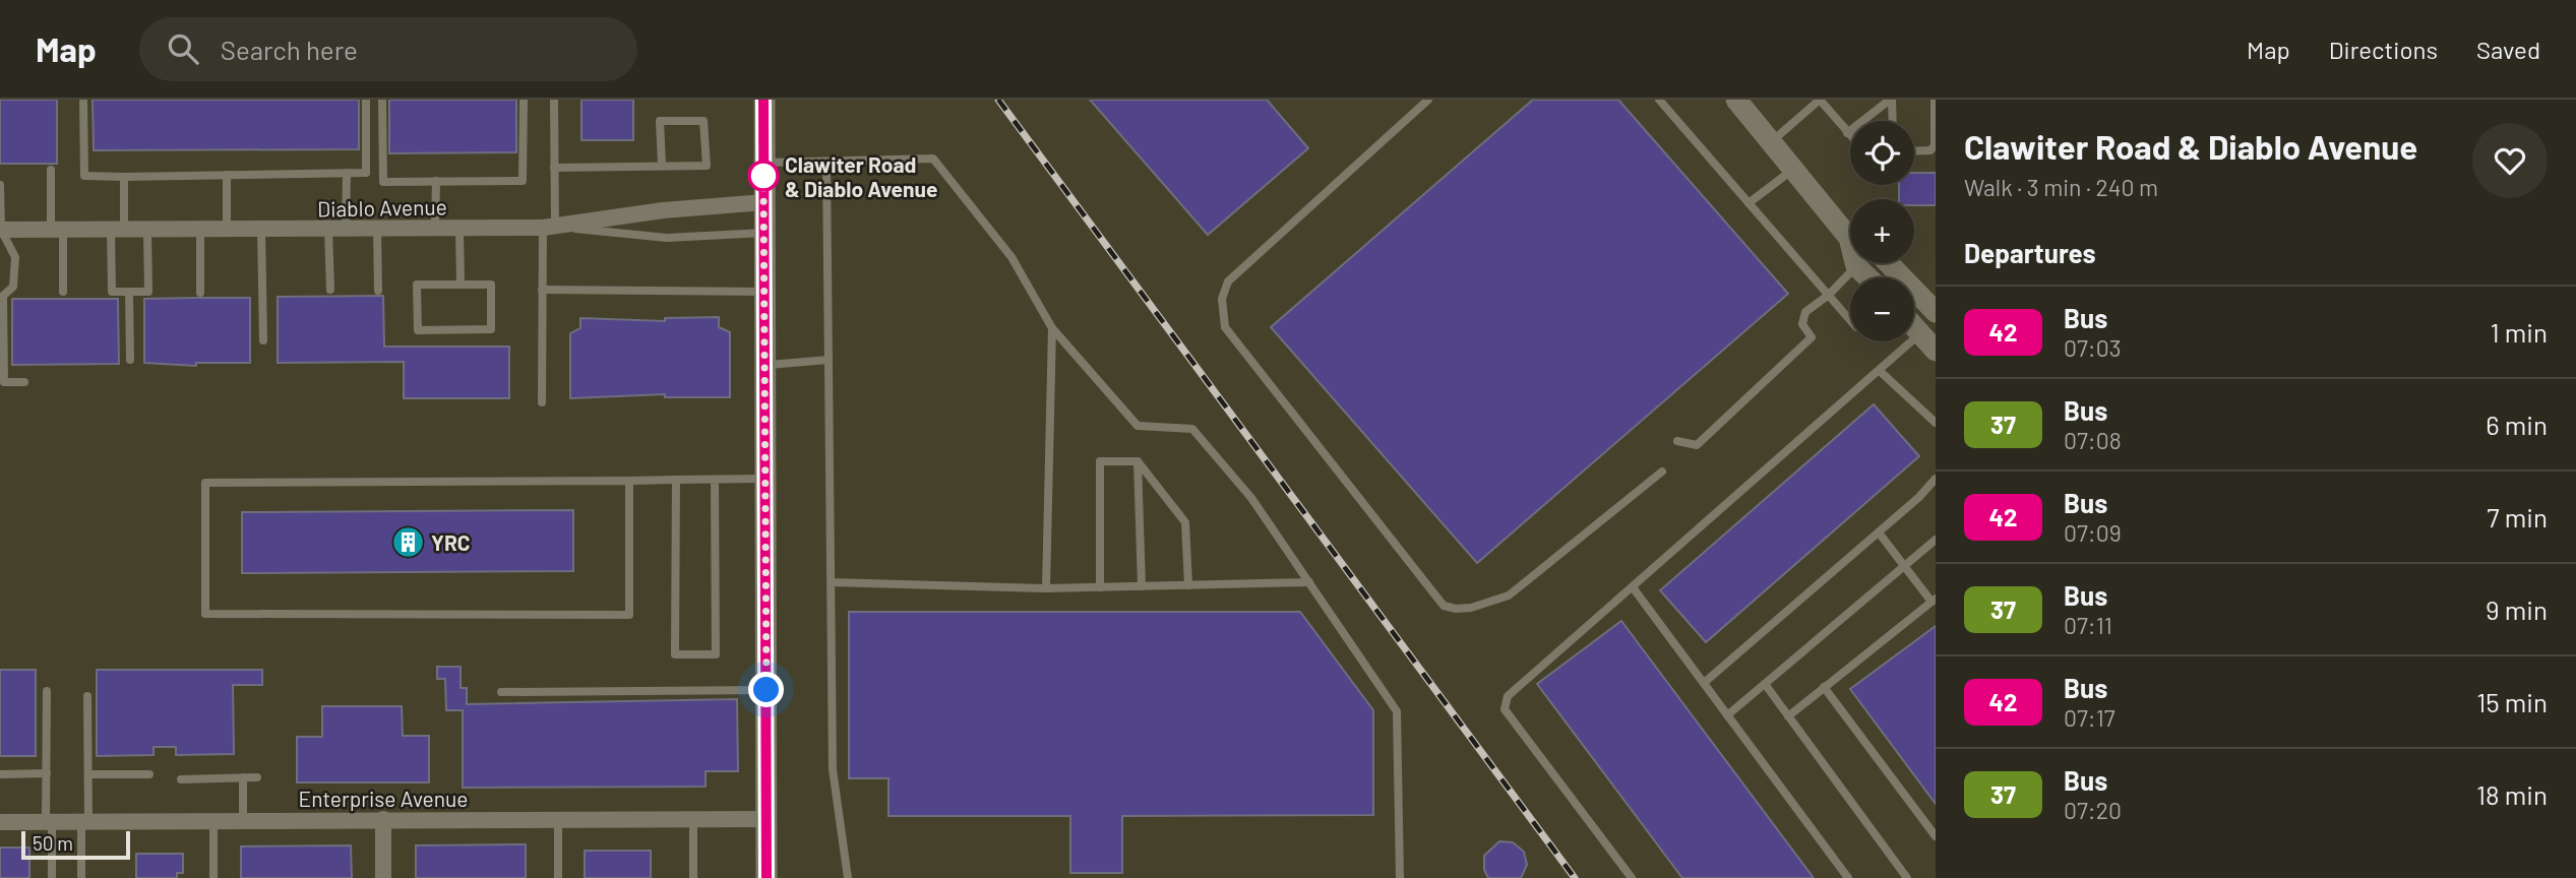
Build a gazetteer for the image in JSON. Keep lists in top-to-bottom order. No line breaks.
{"streets":{"street":["Diablo Avenue","Enterprise Avenue"]},"places":{"other":["Clawiter Road & Diablo Avenue"],"building":["YRC"]},"lines":["bus line 42"],"scale_bar":"50 m","page":{"header":"Map","search":"Search here","nav":["Map","Directions","Saved"],"heading":[["Clawiter Road & Diablo Avenue","Walk · 3 min · 240 m"],"Departures"],"map_buttons":["+","−"],"list":[{"mark":"42","name":"Bus","note":"07:03","value":"1 min"},{"mark":"37","name":"Bus","note":"07:08","value":"6 min"},{"mark":"42","name":"Bus","note":"07:09","value":"7 min"},{"mark":"37","name":"Bus","note":"07:11","value":"9 min"},{"mark":"42","name":"Bus","note":"07:17","value":"15 min"},{"mark":"37","name":"Bus","note":"07:20","value":"18 min"}],"scale":"50 m"}}
